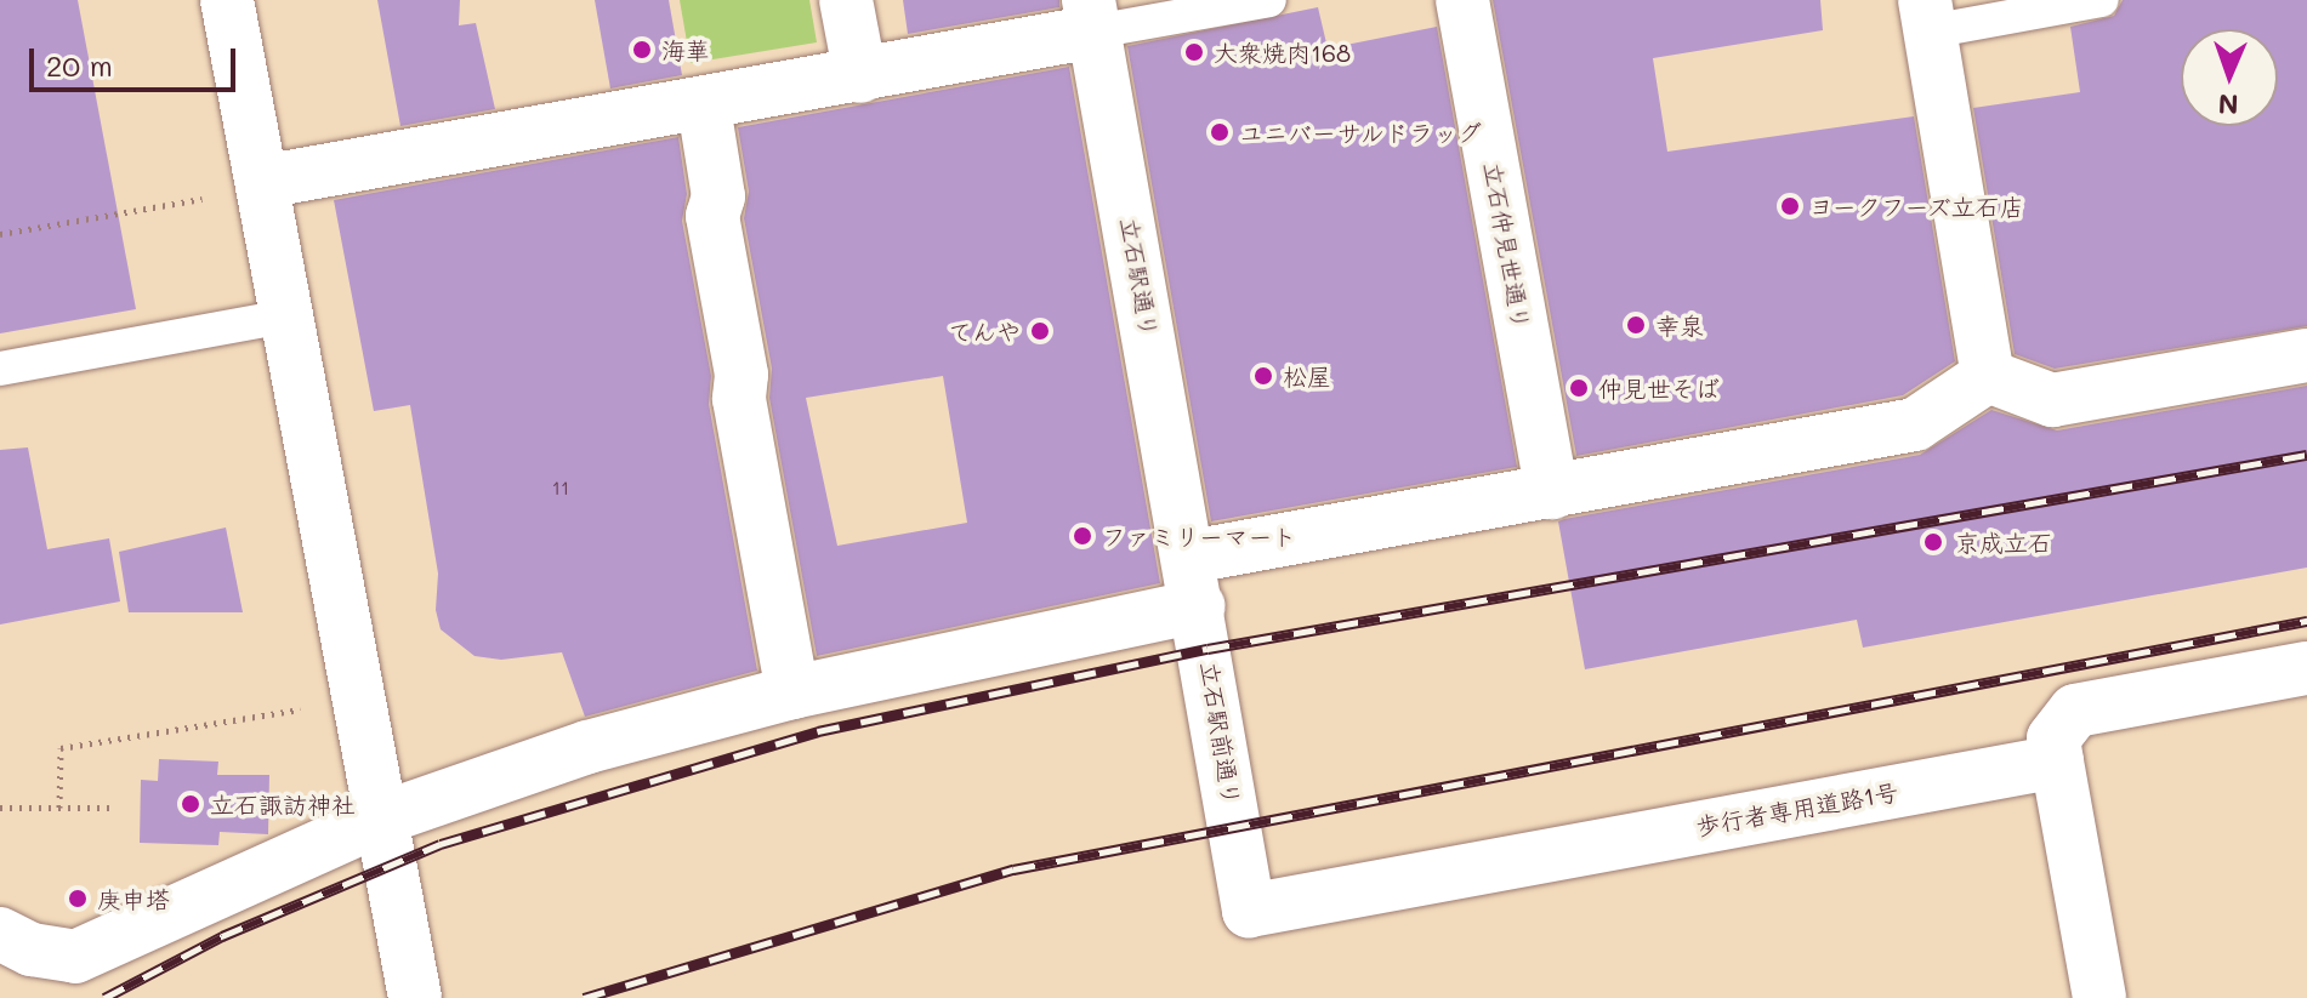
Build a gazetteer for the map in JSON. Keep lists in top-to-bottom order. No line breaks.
{"streets":{"street":["立石仲見世通り","立石駅通り","立石駅前通り","歩行者専用道路1号"]},"crossings":[["立石駅通り","立石駅前通り"],["立石駅前通り","歩行者専用道路1号"]],"places":["海華","大衆焼肉168","ユニバーサルドラッグ","ヨークフーズ立石店","幸泉","てんや","松屋","仲見世そば","ファミリーマート","京成立石","立石諏訪神社","庚申塔"],"house_numbers":["11"],"scale_bar":"20 m","north":"bottom"}
